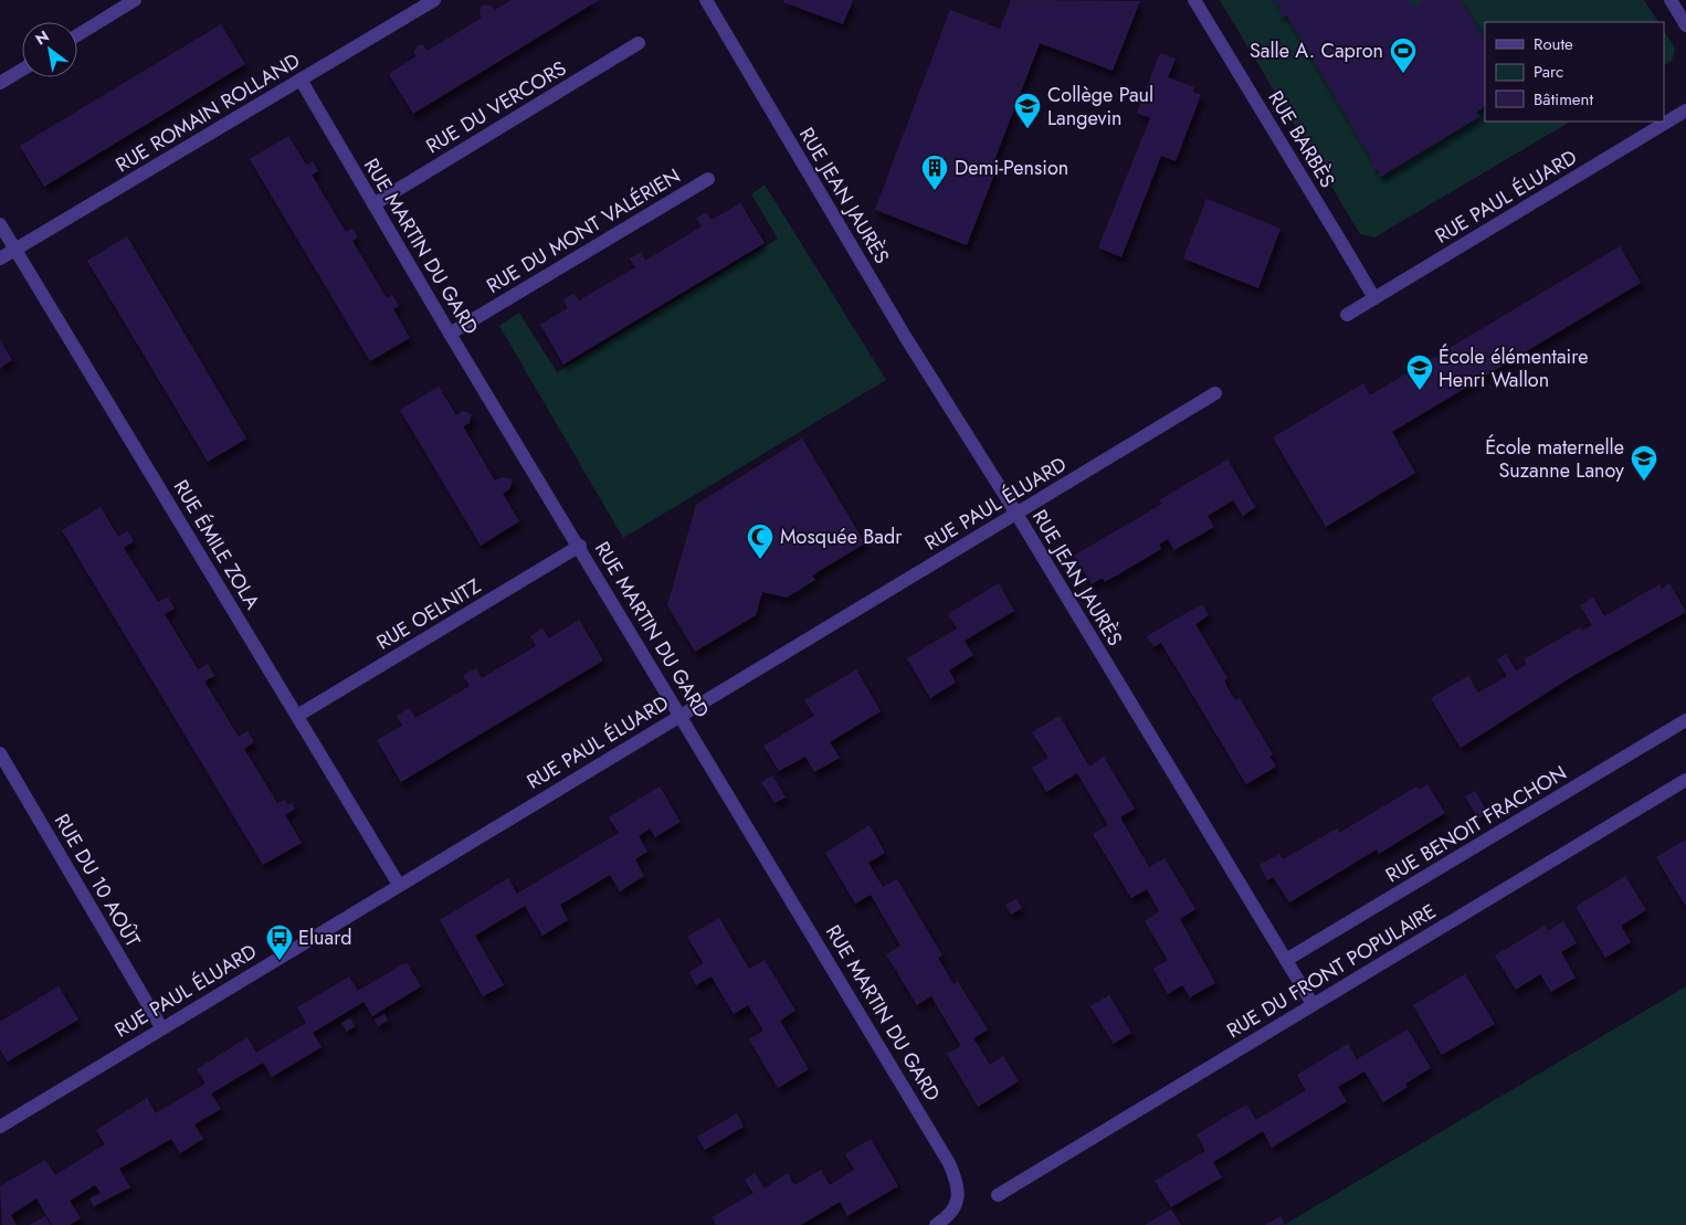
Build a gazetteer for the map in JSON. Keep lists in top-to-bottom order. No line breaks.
{"streets":{"street":["RUE DU VERCORS","RUE ROMAIN ROLLAND","RUE BARBÈS","RUE JEAN JAURÈS","RUE PAUL ÉLUARD","RUE DU MONT VALÉRIEN","RUE MARTIN DU GARD","RUE ÉMILE ZOLA","RUE OELNITZ","RUE BENOIT FRACHON","RUE DU 10 AOÛT","RUE DU FRONT POPULAIRE"]},"crossings":[["RUE DU VERCORS","RUE MARTIN DU GARD"],["RUE ROMAIN ROLLAND","RUE MARTIN DU GARD"],["RUE ROMAIN ROLLAND","RUE ÉMILE ZOLA"],["RUE BARBÈS","RUE PAUL ÉLUARD"],["RUE JEAN JAURÈS","RUE PAUL ÉLUARD"],["RUE JEAN JAURÈS","RUE BENOIT FRACHON"],["RUE JEAN JAURÈS","RUE DU FRONT POPULAIRE"],["RUE PAUL ÉLUARD","RUE MARTIN DU GARD"],["RUE PAUL ÉLUARD","RUE ÉMILE ZOLA"],["RUE PAUL ÉLUARD","RUE DU 10 AOÛT"],["RUE DU MONT VALÉRIEN","RUE MARTIN DU GARD"],["RUE MARTIN DU GARD","RUE OELNITZ"],["RUE ÉMILE ZOLA","RUE OELNITZ"]],"places":{"sports":["Salle A. Capron"],"school or university":["Collège Paul Langevin","École élémentaire Henri Wallon","École maternelle Suzanne Lanoy"],"building":["Demi-Pension"],"mosque":["Mosquée Badr"],"bus stop":["Eluard"]},"legend":["Route","Parc","Bâtiment"],"north":"top left"}
